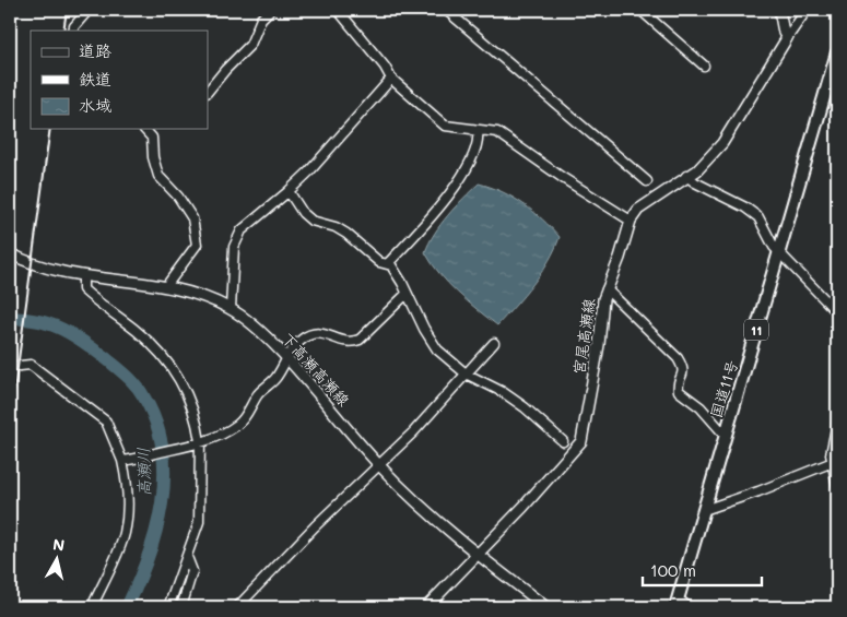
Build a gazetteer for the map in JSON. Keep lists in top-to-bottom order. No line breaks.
{"streets":{"highway":["11","国道11号"],"main road":["宮尾高瀬線","下高瀬高瀬線"]},"crossings":[["宮尾高瀬線","下高瀬高瀬線"]],"water":["高瀬川"],"legend":["道路","鉄道","水域"],"scale_bar":"100 m","north":"top"}
